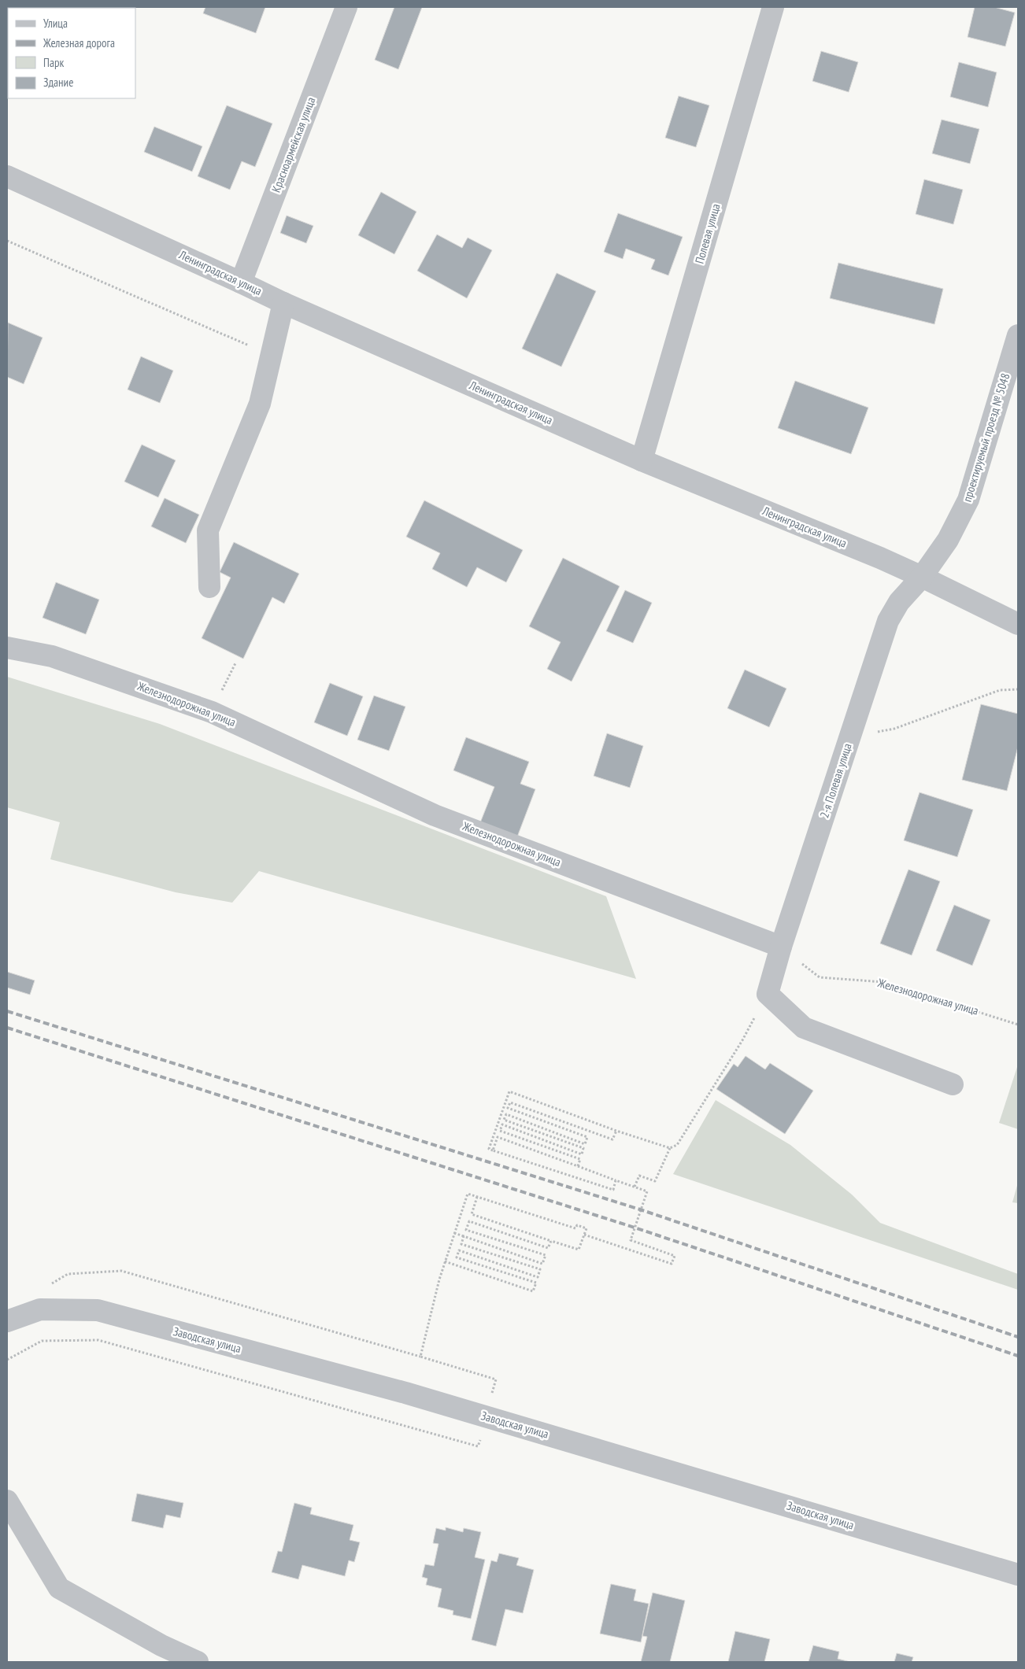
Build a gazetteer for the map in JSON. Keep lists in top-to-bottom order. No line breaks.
{"streets":{"street":["Красноармейская улица","Полевая улица","Ленинградская улица","проектируемый проезд № 5048","Железнодорожная улица","2-я Полевая улица","Заводская улица"]},"crossings":[["Красноармейская улица","Ленинградская улица"],["Полевая улица","Ленинградская улица"],["Ленинградская улица","проектируемый проезд № 5048"],["Ленинградская улица","2-я Полевая улица"],["проектируемый проезд № 5048","2-я Полевая улица"],["Железнодорожная улица","2-я Полевая улица"]],"legend":["Улица","Железная дорога","Парк","Здание"]}
